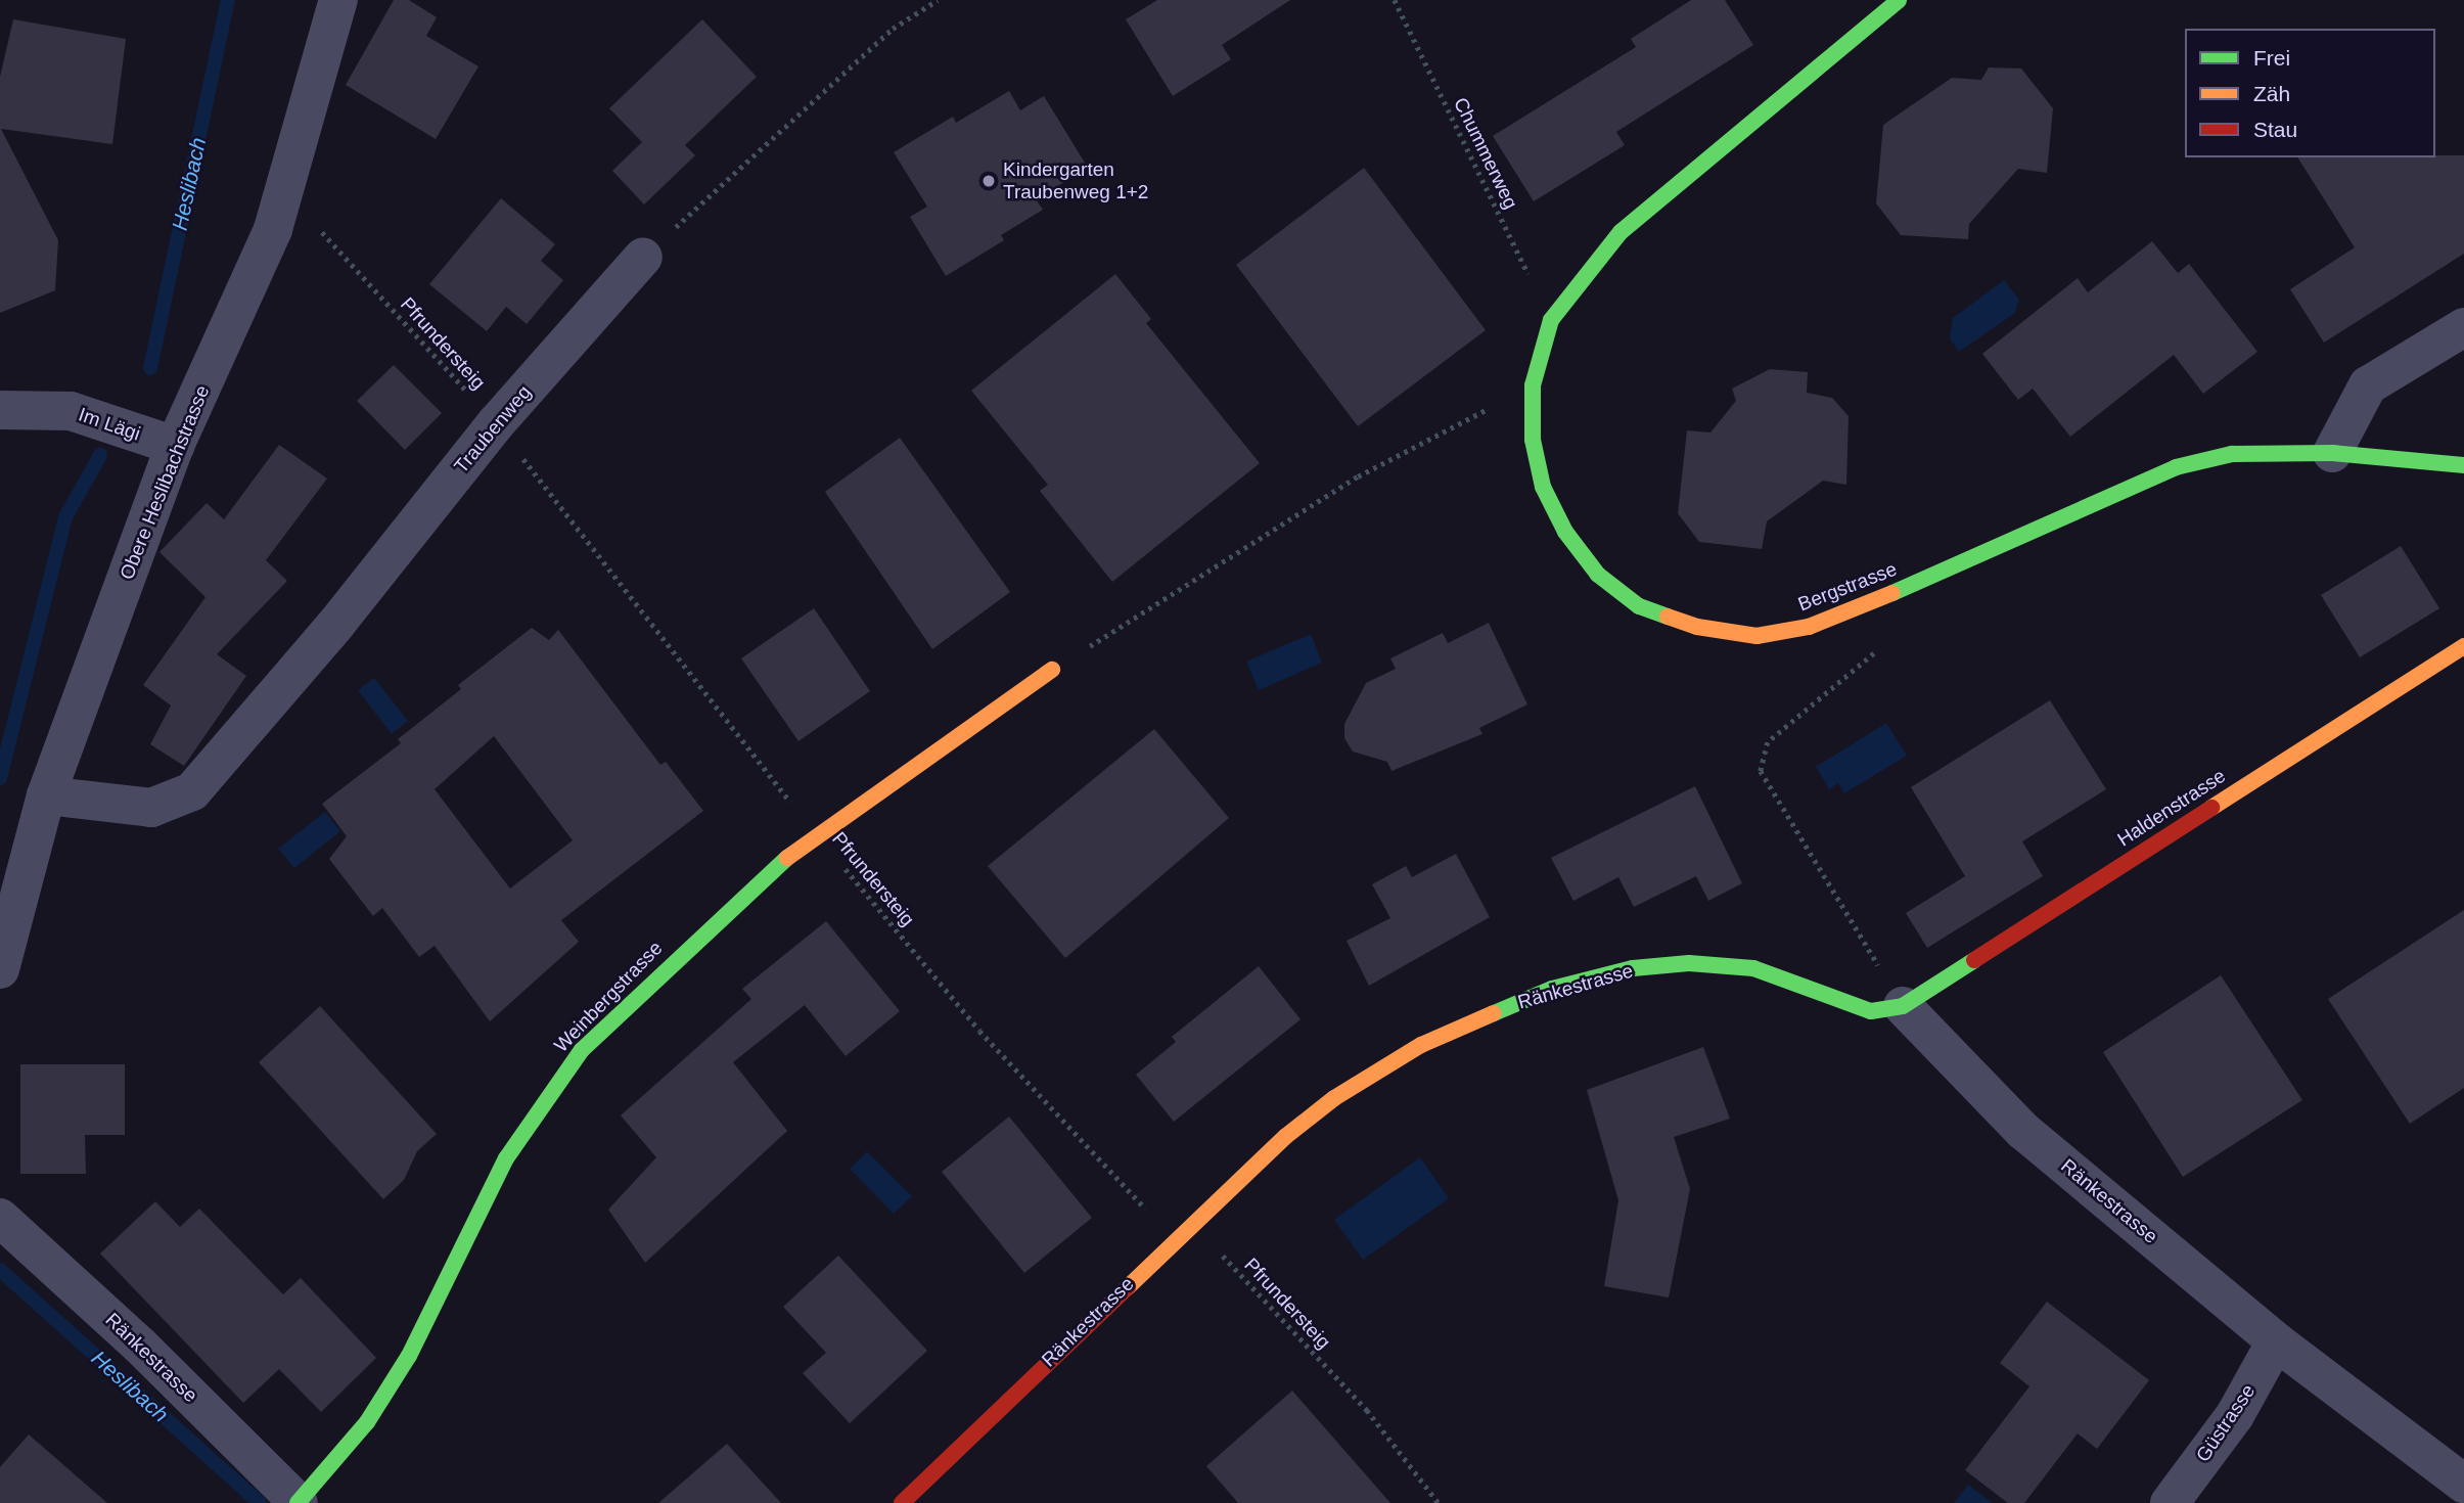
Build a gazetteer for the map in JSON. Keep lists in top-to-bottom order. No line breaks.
{"streets":{"street":["Im Lägi","Traubenweg","Obere Heslibachstrasse","Bergstrasse","Haldenstrasse","Ränkestrasse","Weinbergstrasse","Güstrasse"],"path":["Chummerweg","Pfrundersteig"]},"crossings":[["Chummerweg","Bergstrasse"],["Pfrundersteig","Traubenweg"],["Pfrundersteig","Ränkestrasse"],["Pfrundersteig","Weinbergstrasse"],["Im Lägi","Obere Heslibachstrasse"],["Traubenweg","Obere Heslibachstrasse"],["Haldenstrasse","Ränkestrasse"],["Ränkestrasse","Weinbergstrasse"],["Ränkestrasse","Güstrasse"]],"water":["Heslibach"],"places":["Kindergarten Traubenweg 1+2"],"legend":["Frei","Zäh","Stau"]}
